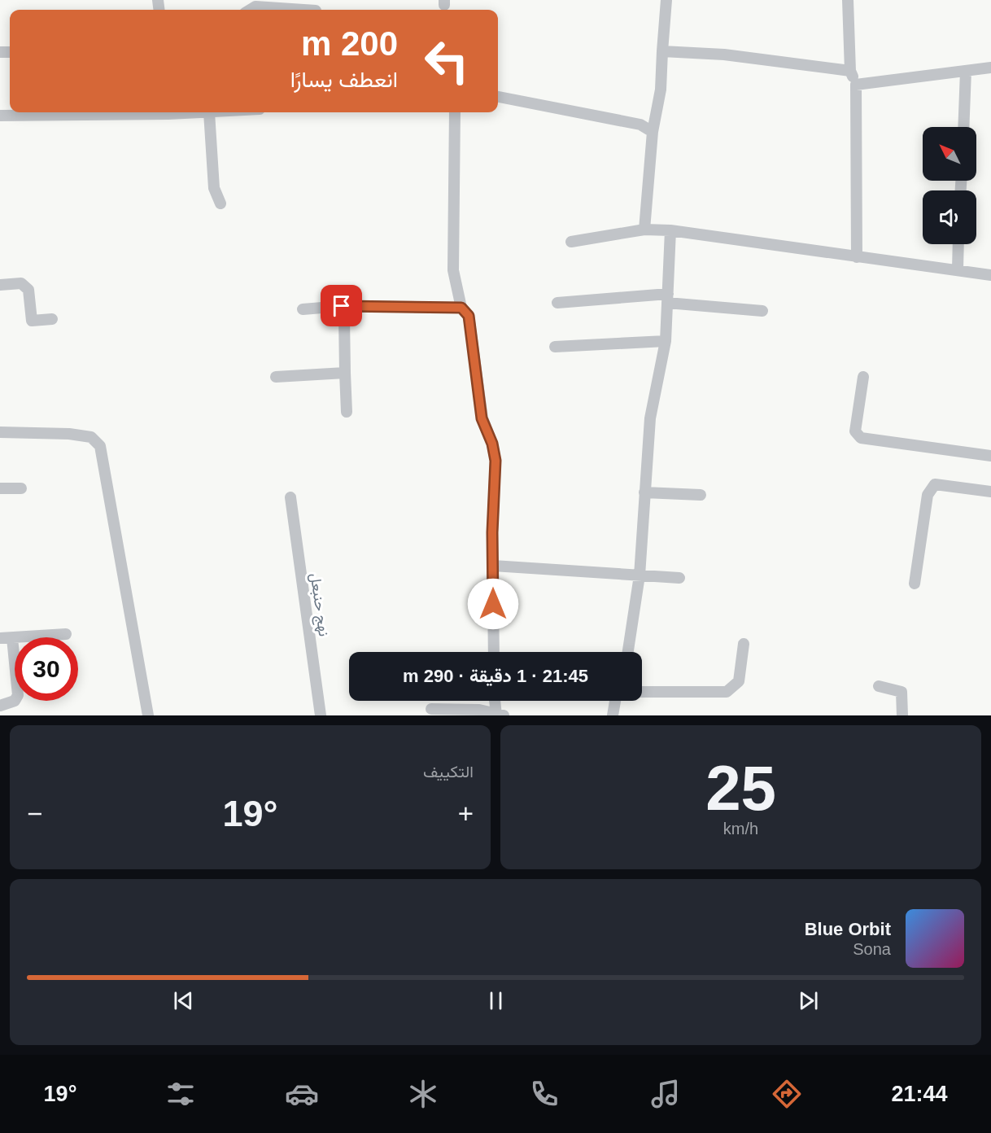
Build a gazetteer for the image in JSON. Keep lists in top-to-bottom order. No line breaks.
{"streets":{"street":["نهج حنبعل"]},"north":"top left","page":{"turn":["200 m","انعطف يسارًا"],"limit":"30","trip":"21:45 · 1 دقيقة · 290 m","tile":[["25","km/h"],"التكييف"],"heat":["−","19°","+"],"song":["Blue Orbit","Sona"],"tabs":["21:44","19°"]}}
